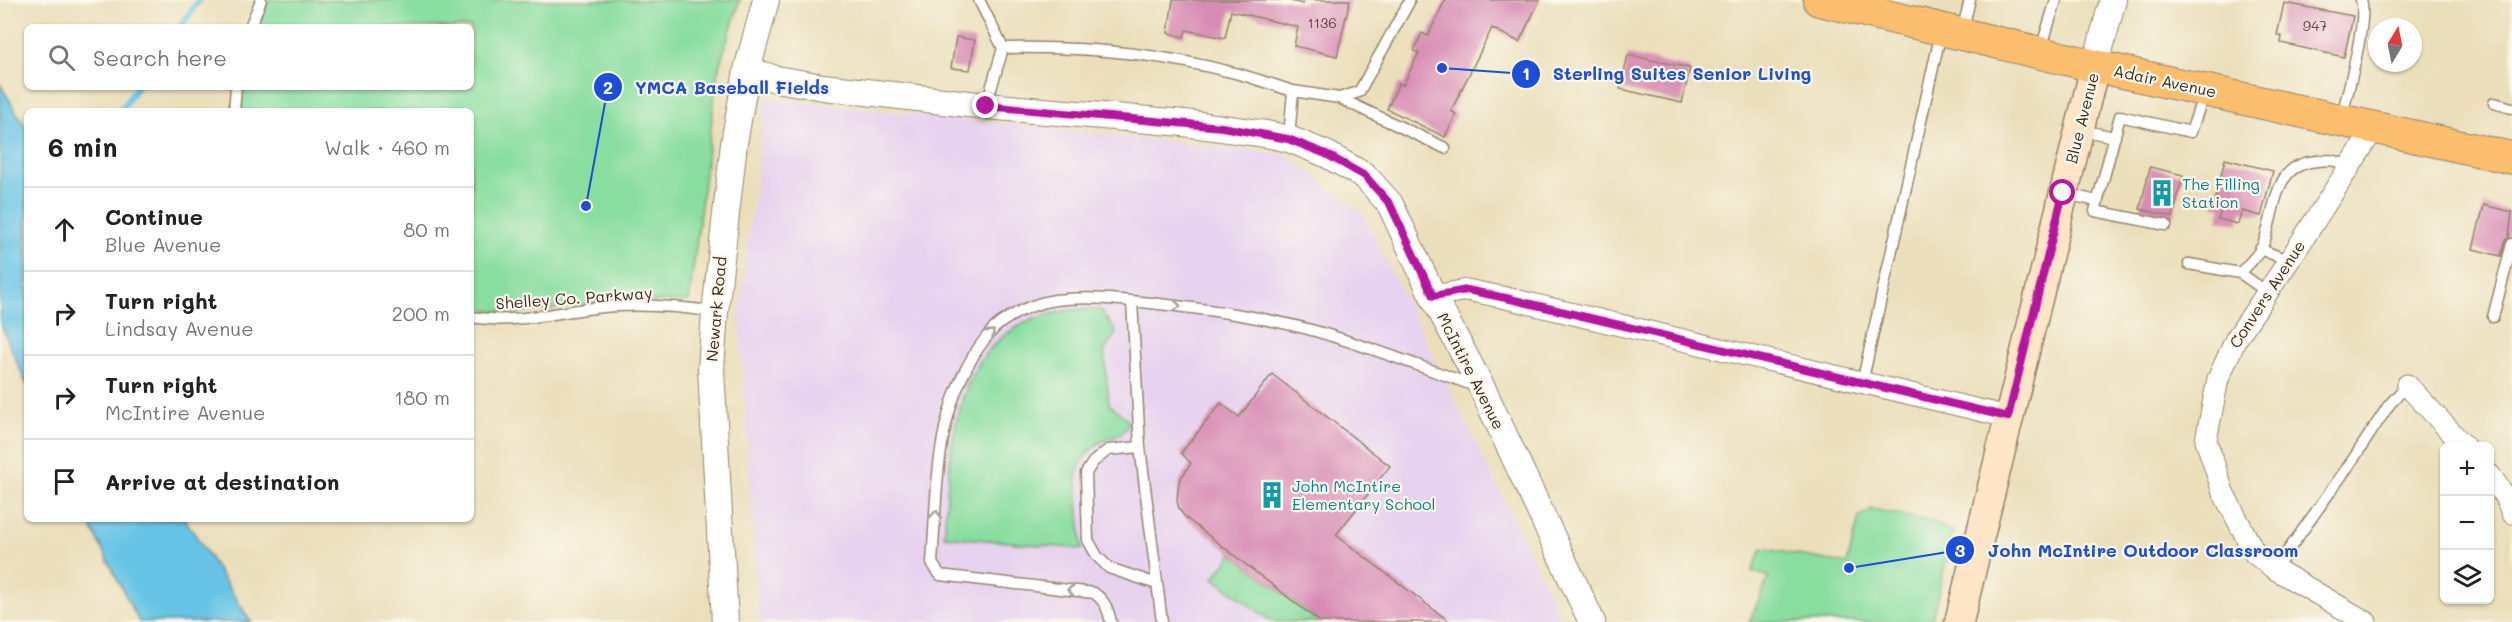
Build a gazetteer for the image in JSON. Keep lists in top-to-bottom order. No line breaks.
{"streets":{"main road":["Adair Avenue","Blue Avenue"],"street":["Convers Avenue","Newark Road","McIntire Avenue"],"lane":["Shelley Co. Parkway"]},"crossings":[["Adair Avenue","Blue Avenue"],["Adair Avenue","Convers Avenue"],["Shelley Co. Parkway","Newark Road"],["Newark Road","McIntire Avenue"]],"places":{"other":["Sterling Suites Senior Living","YMCA Baseball Fields","John McIntire Outdoor Classroom"],"building":["The Filling Station","John McIntire Elementary School"]},"house_numbers":["1136","947"],"north":"top","page":{"search":"Search here","heading":["6 min","Walk · 460 m"],"list":[["Continue","Blue Avenue","80 m"],["Turn right","Lindsay Avenue","200 m"],["Turn right","McIntire Avenue","180 m"],"Arrive at destination"],"map_buttons":["+","−"]}}
